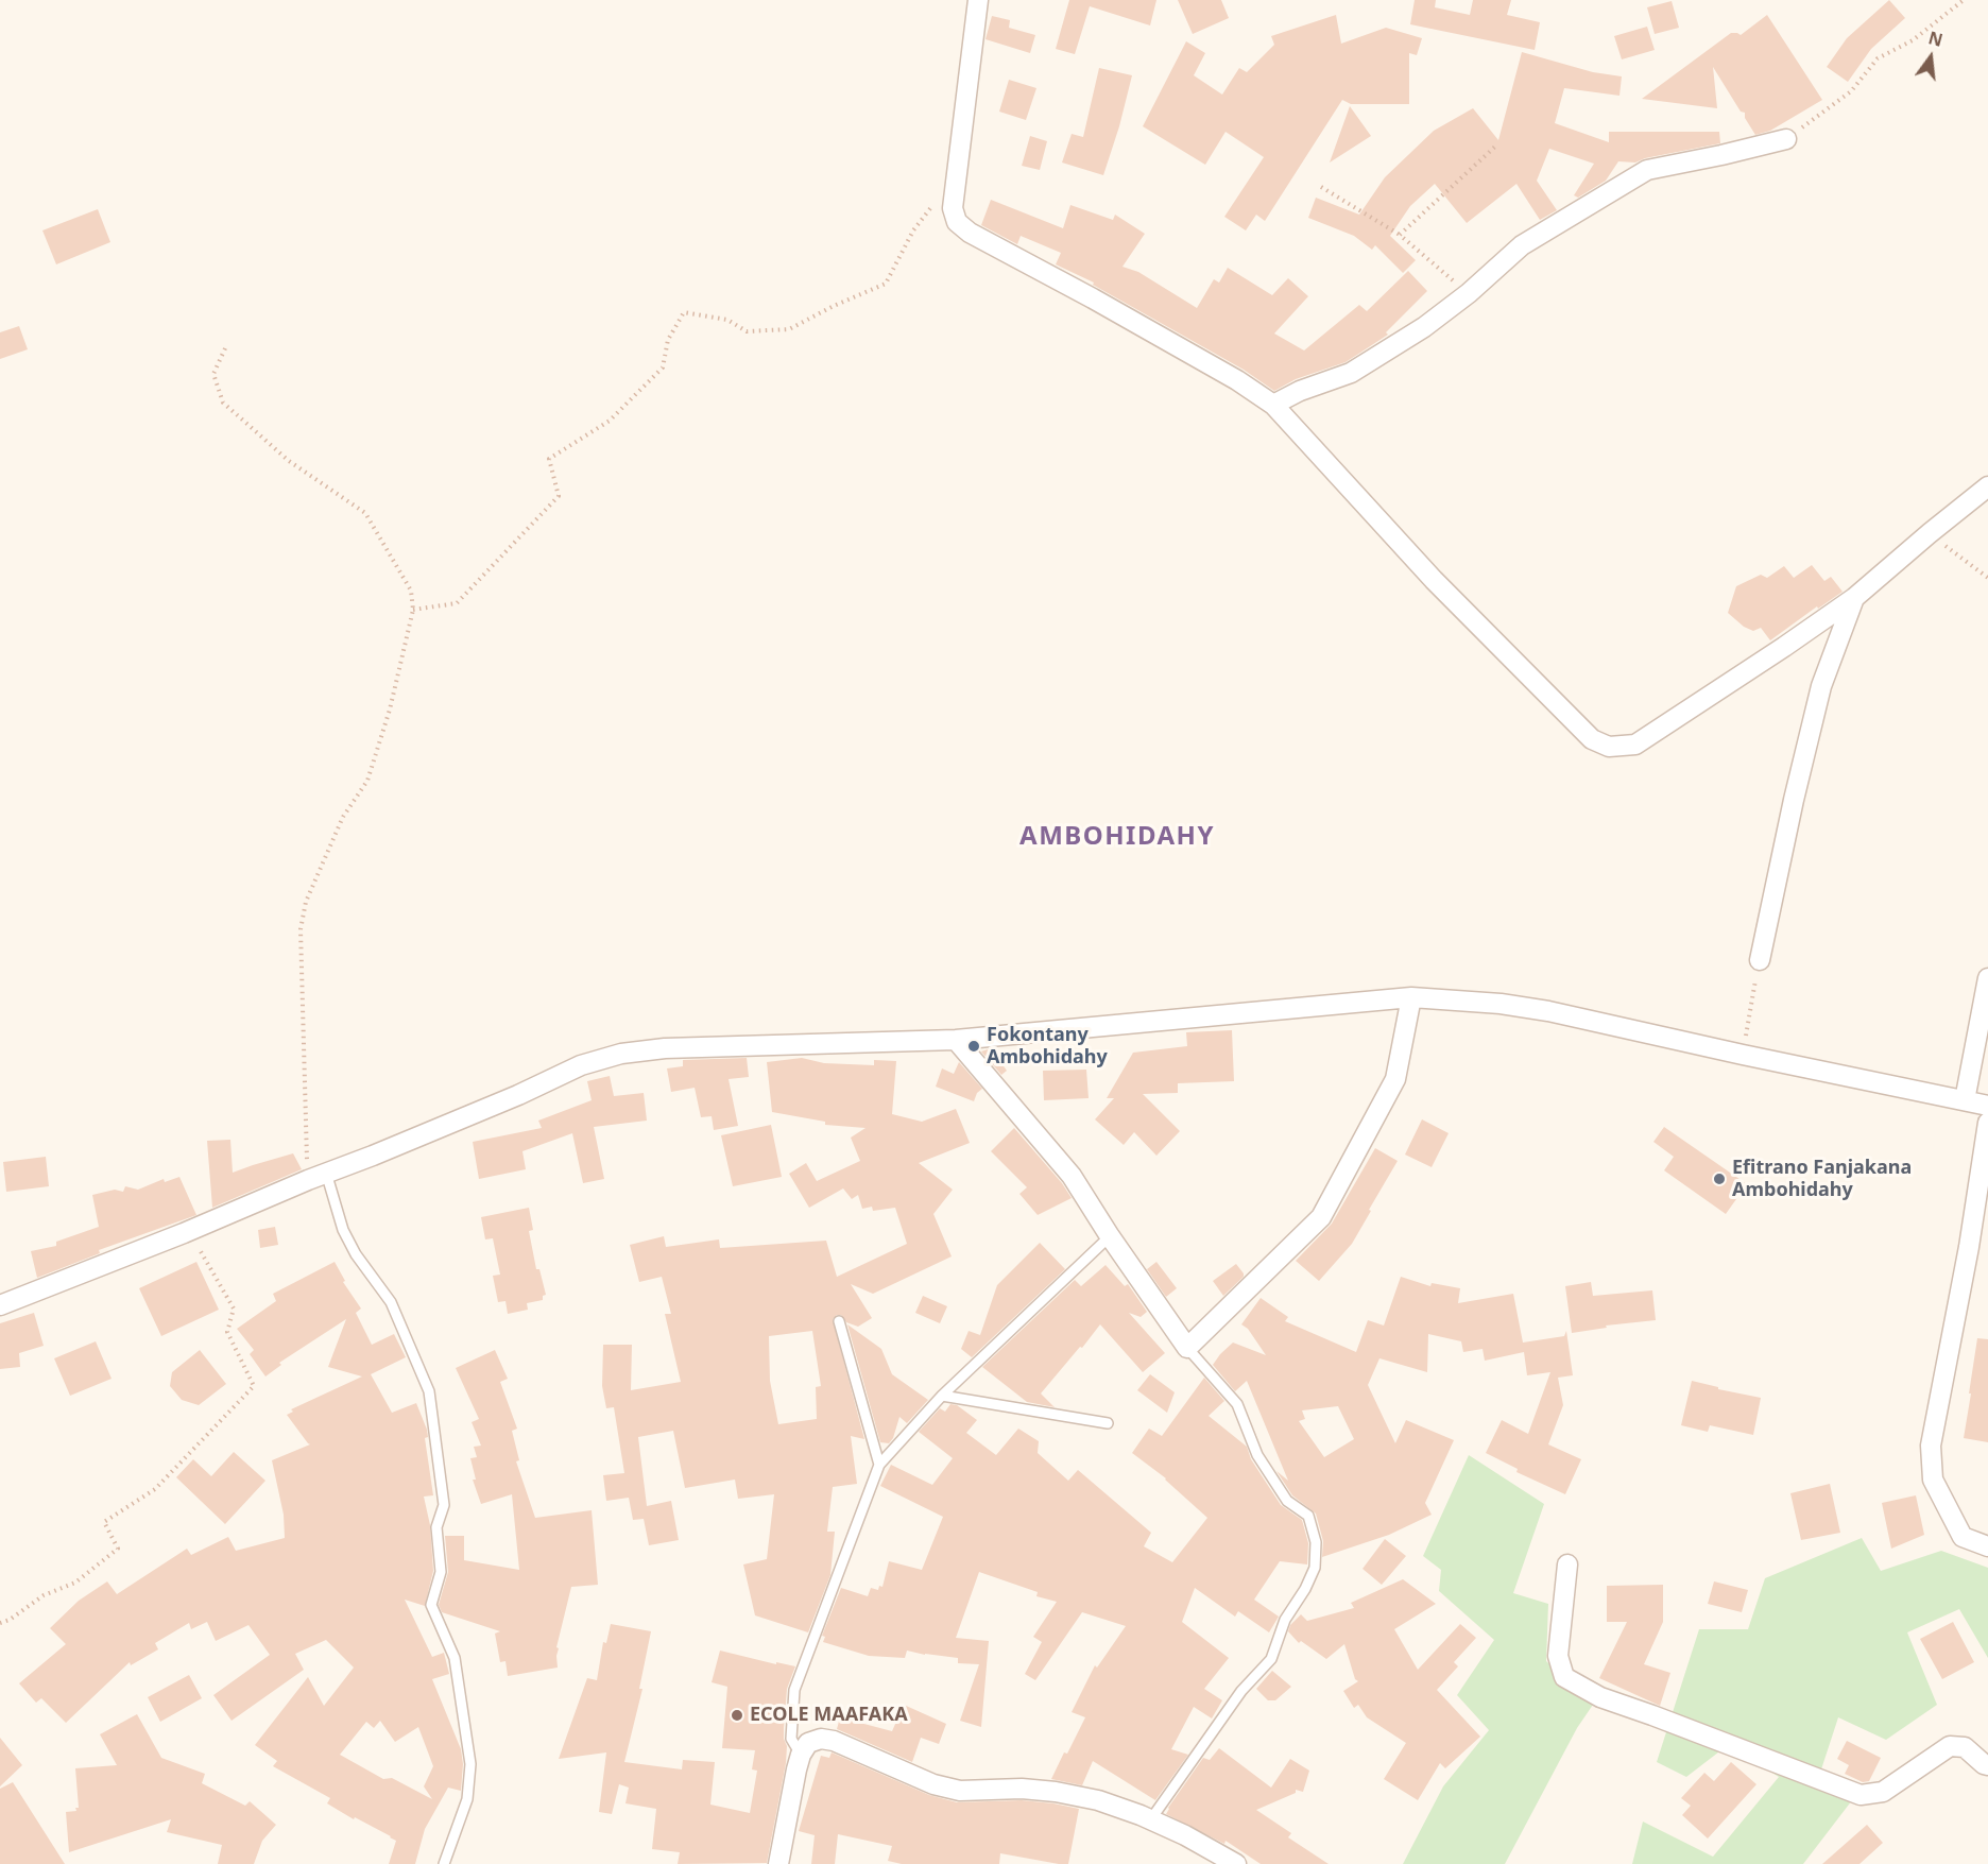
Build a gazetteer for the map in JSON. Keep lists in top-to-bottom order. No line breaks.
{"districts":["AMBOHIDAHY"],"places":["Fokontany Ambohidahy","Efitrano Fanjakana Ambohidahy","ECOLE MAAFAKA"],"north":"top"}
